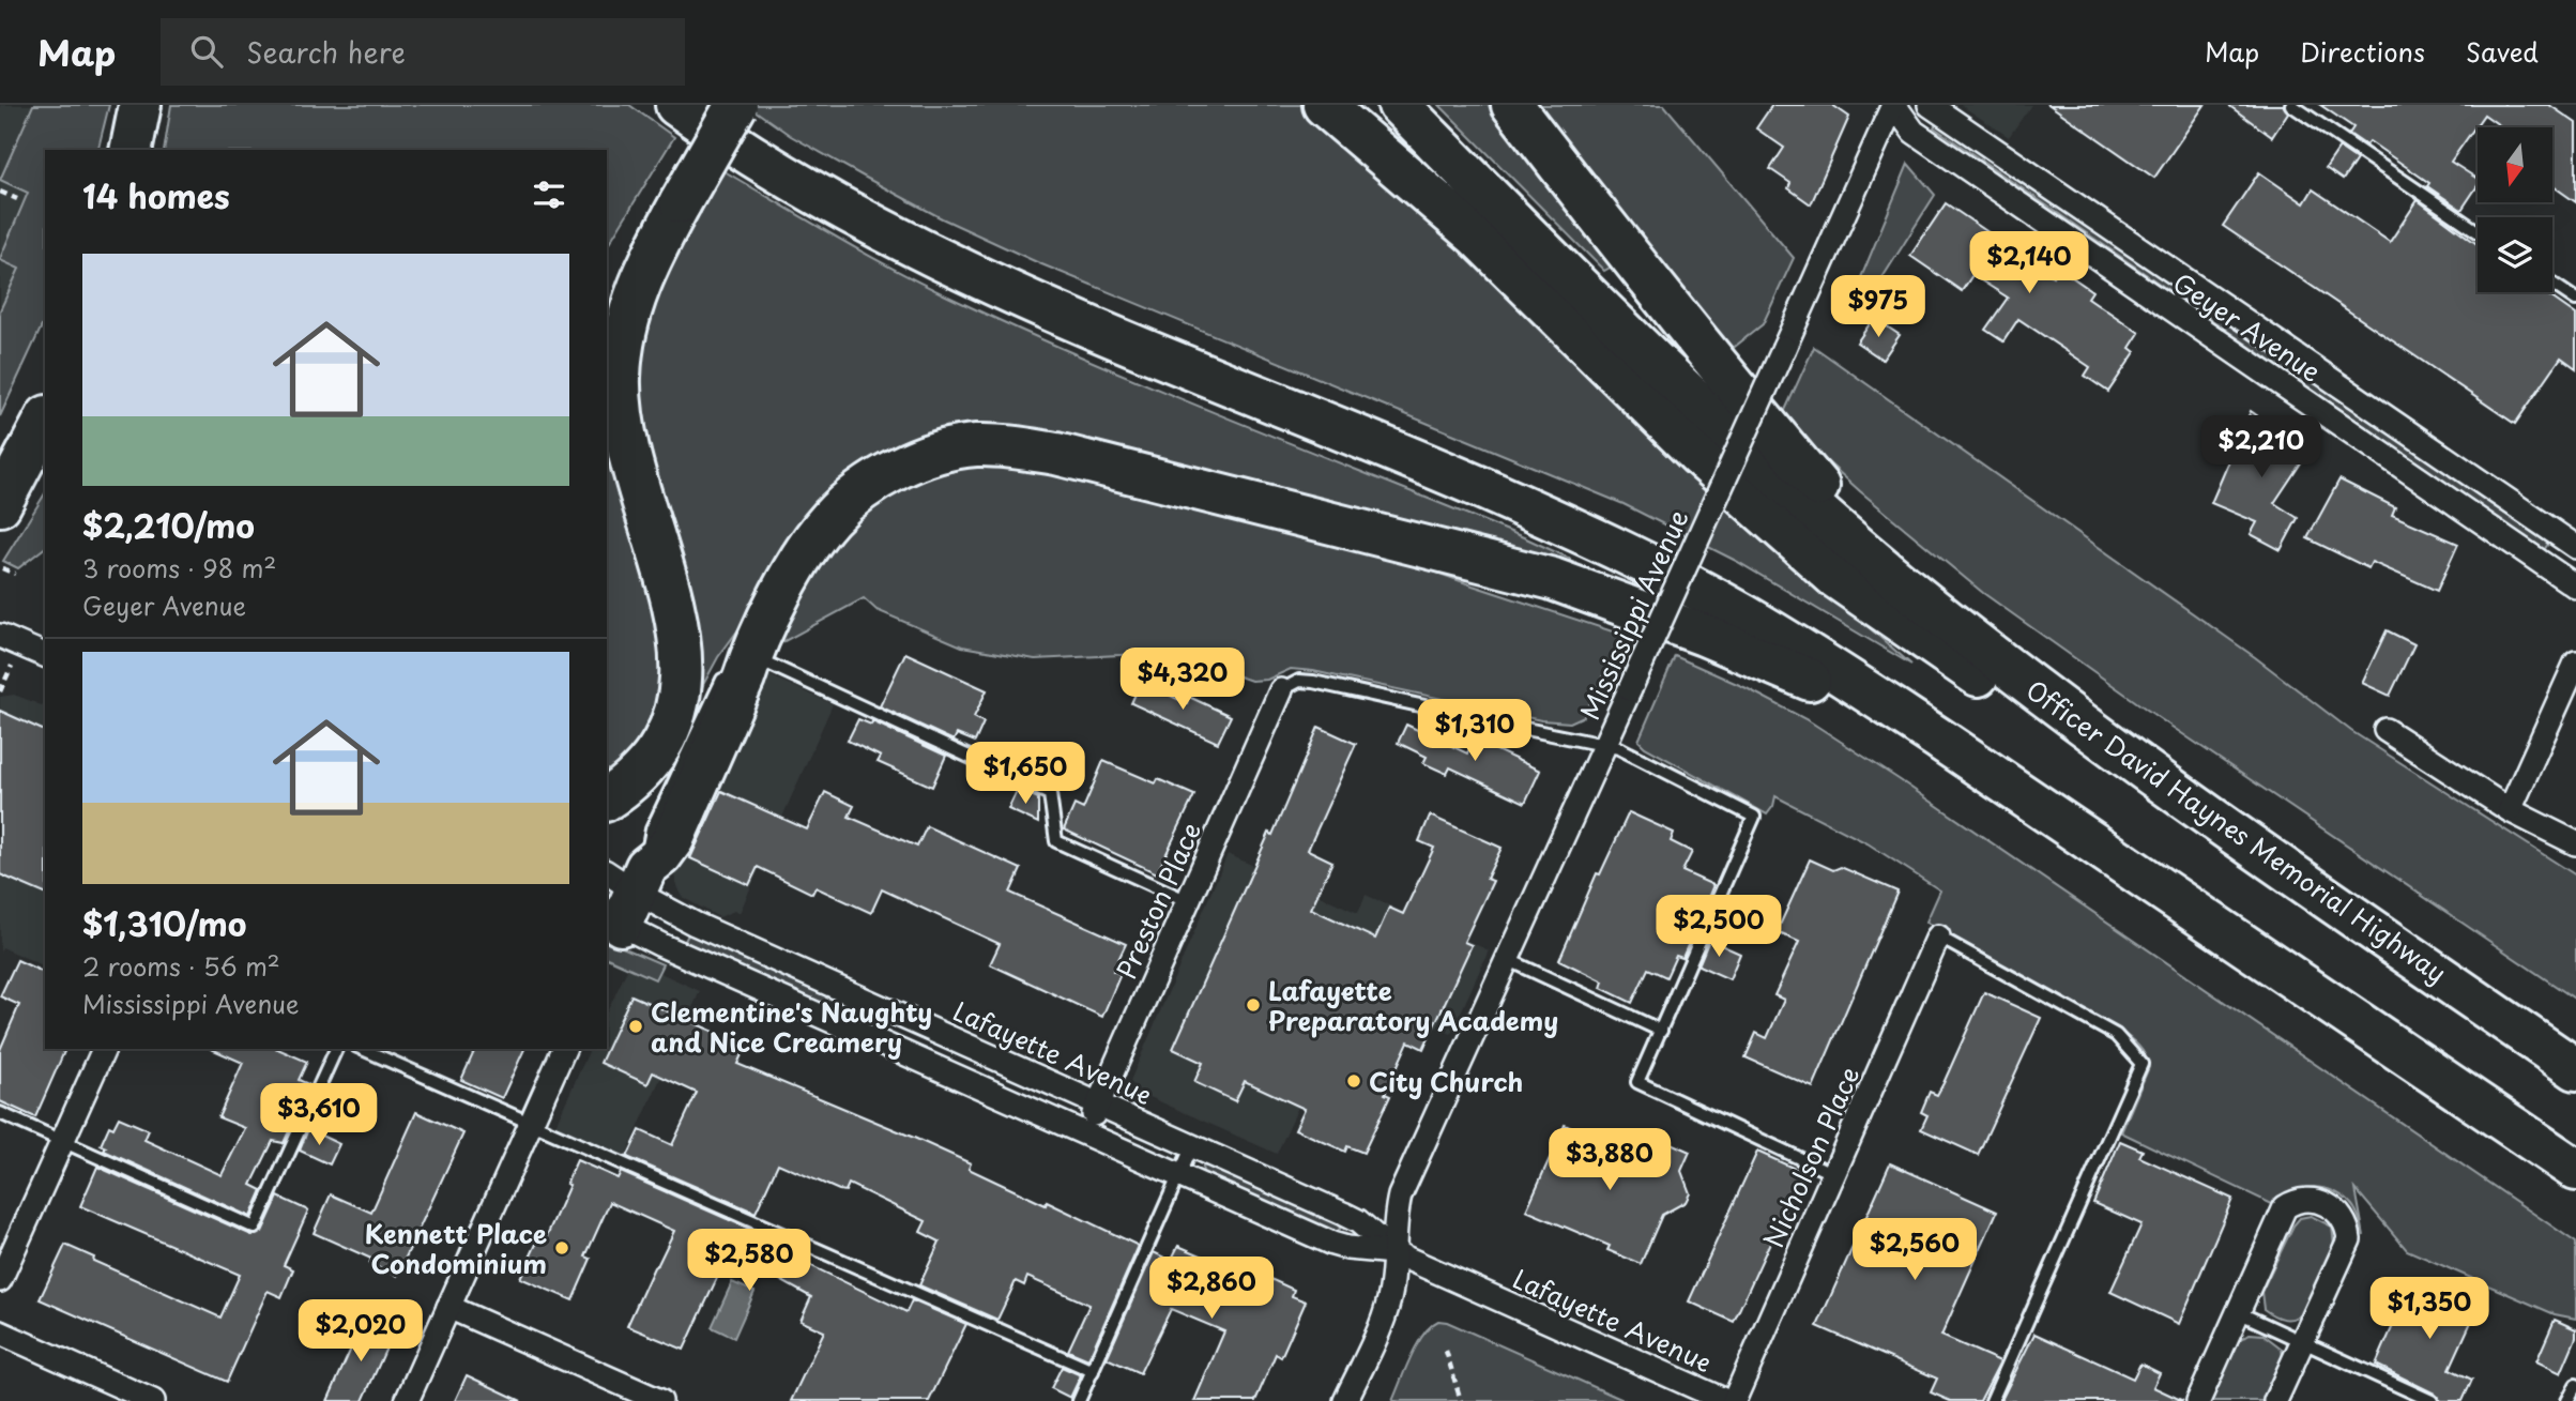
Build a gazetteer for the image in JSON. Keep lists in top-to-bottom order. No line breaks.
{"streets":{"highway":["Officer David Haynes Memorial Highway"],"street":["Geyer Avenue","Mississippi Avenue","Preston Place","Lafayette Avenue","Nicholson Place"]},"crossings":[["Geyer Avenue","Mississippi Avenue"],["Mississippi Avenue","Lafayette Avenue"],["Preston Place","Lafayette Avenue"]],"places":["Lafayette Preparatory Academy","Clementine's Naughty and Nice Creamery","City Church","Kennett Place Condominium"],"north":"bottom","page":{"header":"Map","search":"Search here","nav":["Map","Directions","Saved"],"heading":"14 homes","price":["$2,140","$975","$2,210","$4,320","$1,310","$1,650","$2,500","$3,610","$3,880","$2,560","$2,580","$2,860","$1,350","$2,020"],"list":[{"name":"$2,210/mo","note":"3 rooms · 98 m² · Geyer Avenue"},{"name":"$1,310/mo","note":"2 rooms · 56 m² · Mississippi Avenue"}]}}
